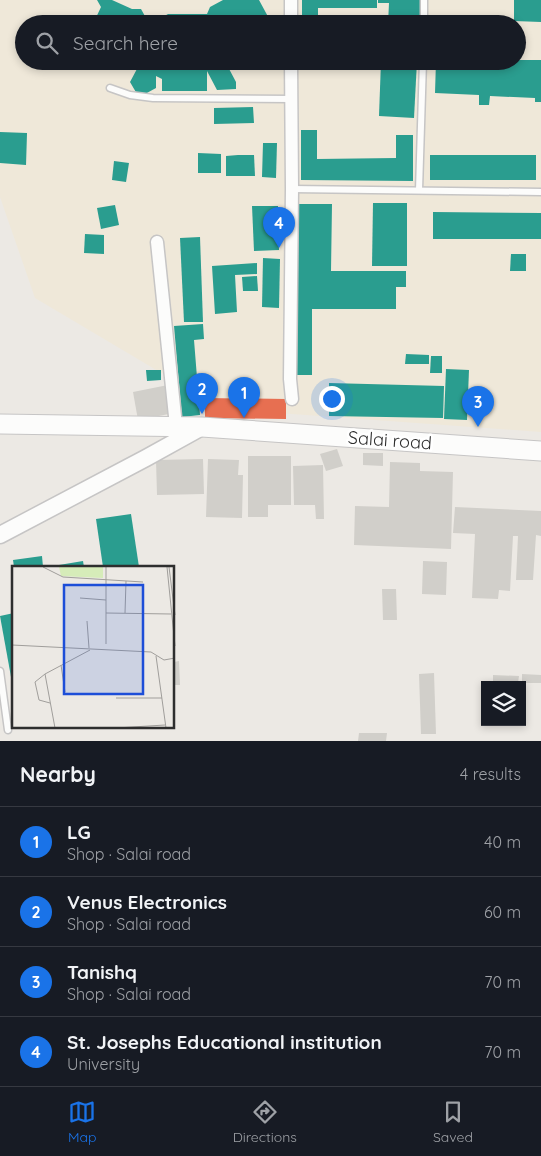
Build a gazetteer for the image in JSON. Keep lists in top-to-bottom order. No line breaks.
{"streets":{"main road":["Salai road"]},"page":{"search":"Search here","pins":["4","2","1","3"],"heading":["Nearby","4 results"],"list":[{"mark":"1","name":"LG","note":"Shop · Salai road","value":"40 m"},{"mark":"2","name":"Venus Electronics","note":"Shop · Salai road","value":"60 m"},{"mark":"3","name":"Tanishq","note":"Shop · Salai road","value":"70 m"},{"mark":"4","name":"St. Josephs Educational institution","note":"University","value":"70 m"}],"nav":["Map","Directions","Saved"]}}
